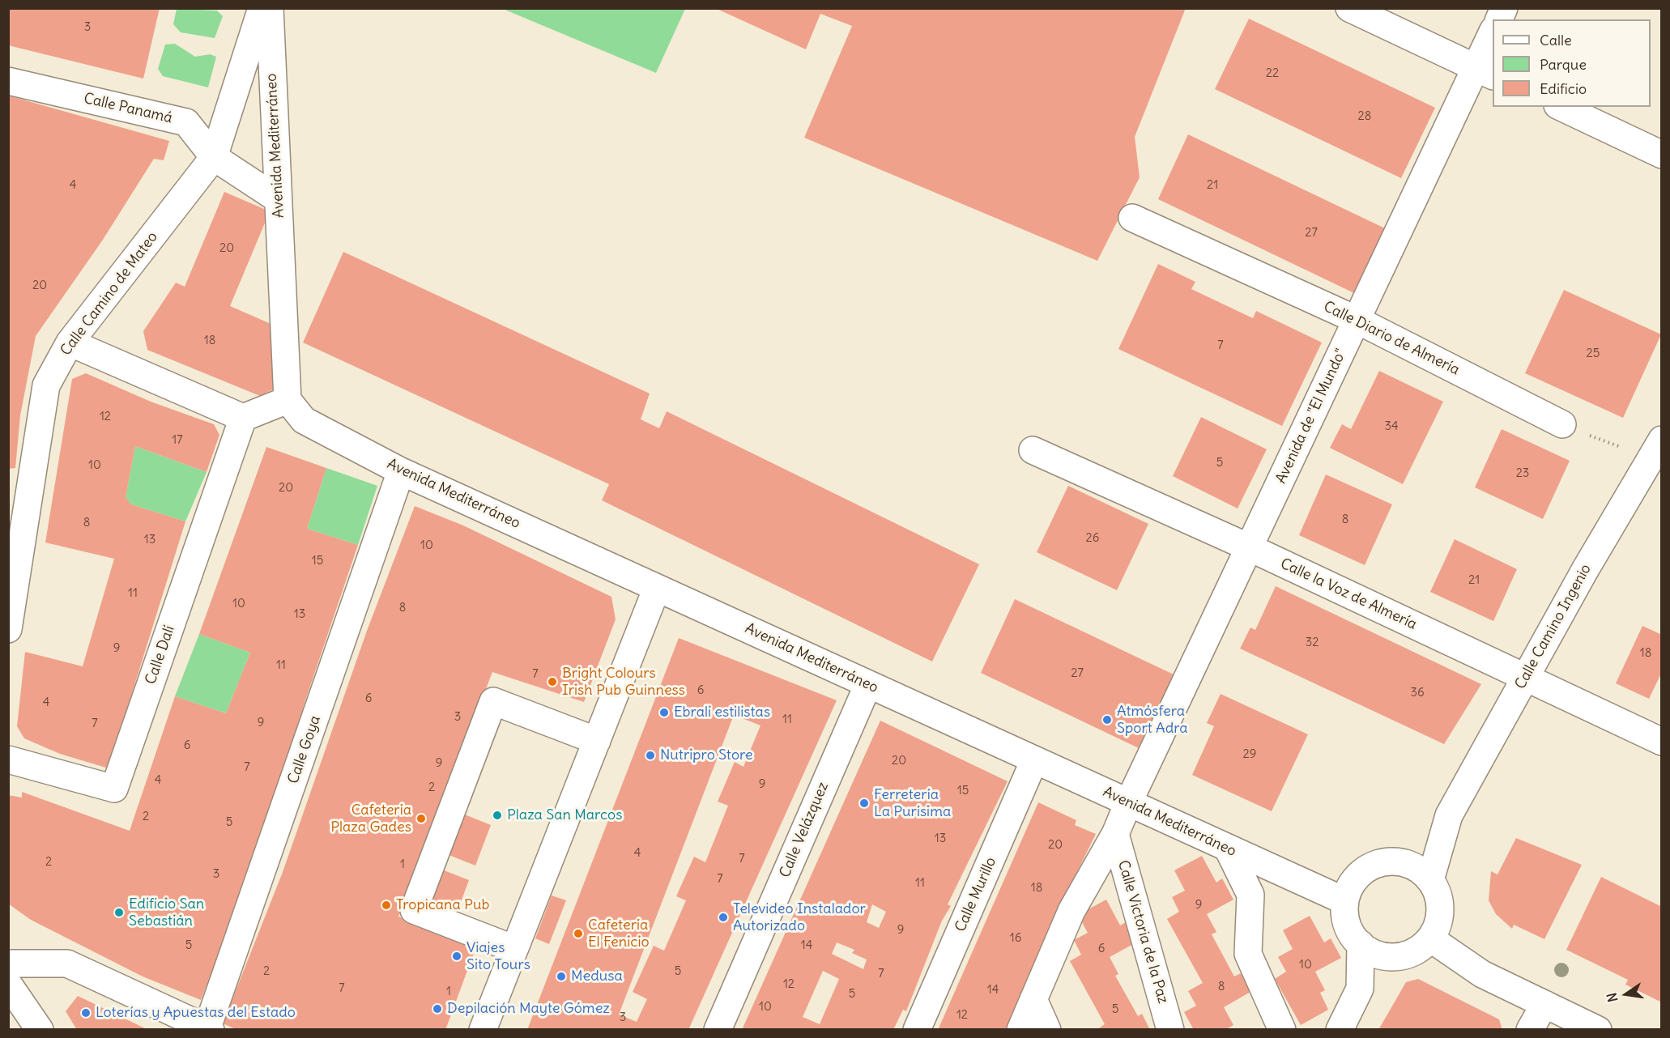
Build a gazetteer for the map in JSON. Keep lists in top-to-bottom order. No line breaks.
{"streets":{"main road":["Calle Panamá","Avenida Mediterráneo","Calle Camino de Mateo","Calle Diario de Almería","Avenida de \"El Mundo\"","Calle la Voz de Almería","Calle Camino Ingenio","Calle Dalí","Calle Goya","Calle Velázquez","Calle Murillo","Calle Victoria de la Paz"]},"crossings":[["Calle Panamá","Avenida Mediterráneo"],["Calle Panamá","Calle Camino de Mateo"],["Avenida Mediterráneo","Avenida de \"El Mundo\""],["Avenida Mediterráneo","Calle Camino Ingenio"],["Avenida Mediterráneo","Calle Goya"],["Avenida Mediterráneo","Calle Velázquez"],["Avenida Mediterráneo","Calle Murillo"],["Avenida Mediterráneo","Calle Victoria de la Paz"],["Calle Diario de Almería","Avenida de \"El Mundo\""],["Avenida de \"El Mundo\"","Calle la Voz de Almería"],["Avenida de \"El Mundo\"","Calle Victoria de la Paz"],["Calle la Voz de Almería","Calle Camino Ingenio"]],"places":["Bright Colours Irish Pub Guinness","Ebrali estilistas","Atmósfera Sport Adra","Nutripro Store","Ferretería La Purísima","Plaza San Marcos","Cafetería Plaza Gades","Tropicana Pub","Edificio San Sebastián","Televideo Instalador Autorizado","Cafetería El Fenicio","Viajes Sito Tours","Medusa","Depilación Mayte Gómez","Loterías y Apuestas del Estado"],"house_numbers":["3","22","28","4","21","27","20","20","18","7","25","12","34","17","5","10","23","20","8","8","26","13","10","15","21","11","10","8","13","32","9","18","11","27","7","6","36","6","4","3","11","9","7","6","29","20","9","7","4","9","2","15","2","5","13","20","4","7","2","1","3","7","11","18","9","9","16","5","14","6","10","2","5","7","12","8","7","14","1","5","10","5","12","3"],"legend":["Calle","Parque","Edificio"],"north":"left"}
